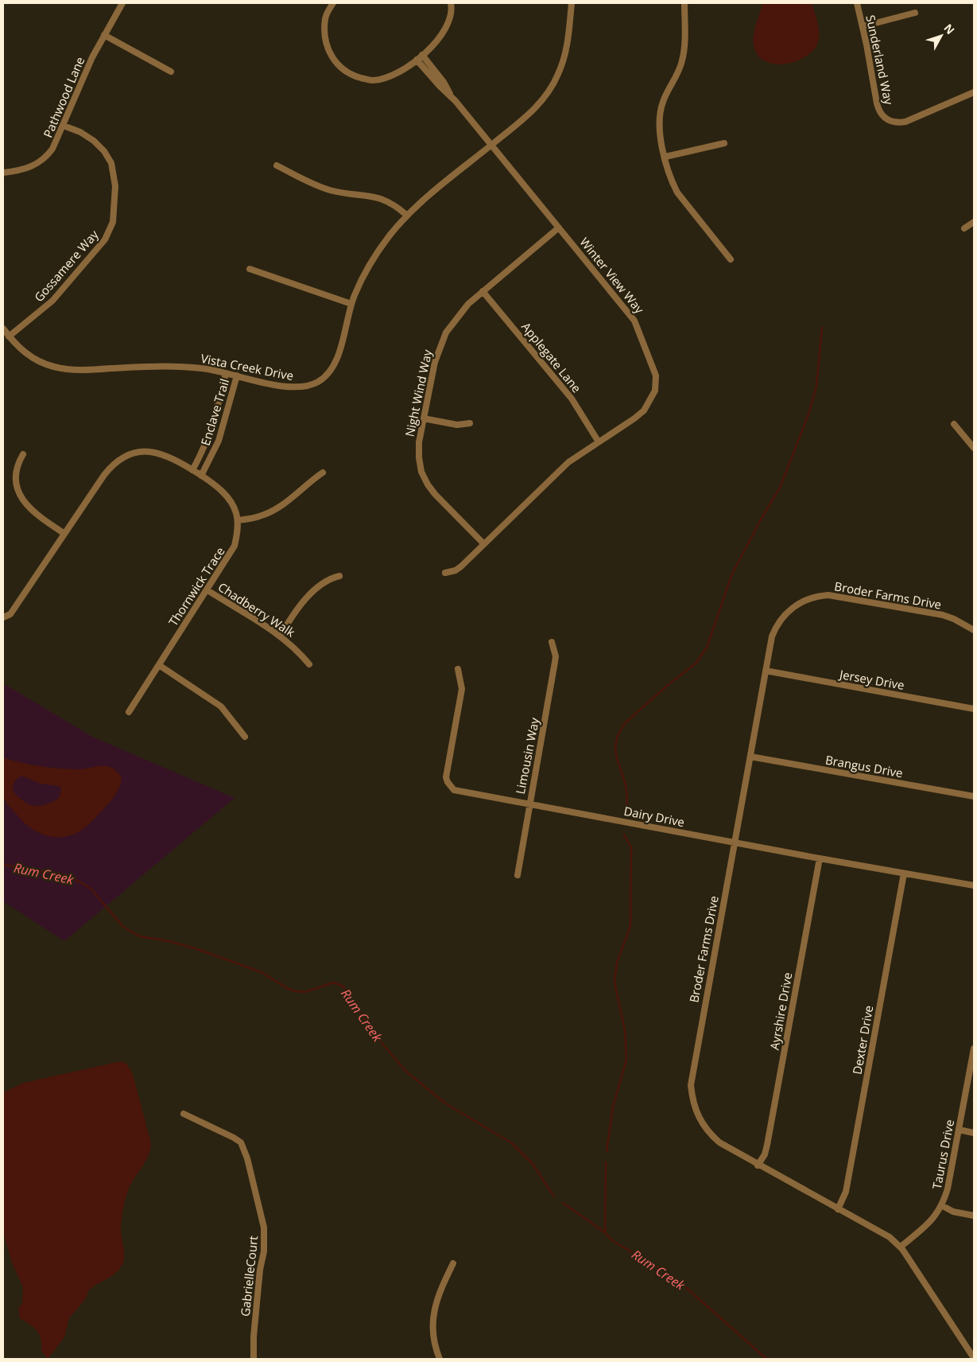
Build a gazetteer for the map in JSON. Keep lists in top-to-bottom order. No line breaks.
{"streets":{"street":["Sunderland Way","Pathwood Lane","Gossamere Way","Winter View Way","Applegate Lane","Vista Creek Drive","Night Wind Way","Enclave Trail","Thornwick Trace","Broder Farms Drive","Chadberry Walk","Jersey Drive","Limousin Way","Brangus Drive","Dairy Drive","Ayrshire Drive","Dexter Drive","Taurus Drive","GabrielleCourt"]},"crossings":[["Pathwood Lane","Gossamere Way"],["Gossamere Way","Vista Creek Drive"],["Winter View Way","Applegate Lane"],["Winter View Way","Vista Creek Drive"],["Winter View Way","Night Wind Way"],["Applegate Lane","Night Wind Way"],["Vista Creek Drive","Enclave Trail"],["Enclave Trail","Thornwick Trace"],["Thornwick Trace","Chadberry Walk"],["Broder Farms Drive","Jersey Drive"],["Broder Farms Drive","Brangus Drive"],["Broder Farms Drive","Dairy Drive"],["Broder Farms Drive","Ayrshire Drive"],["Broder Farms Drive","Dexter Drive"],["Broder Farms Drive","Taurus Drive"],["Limousin Way","Dairy Drive"],["Dairy Drive","Ayrshire Drive"],["Dairy Drive","Dexter Drive"]],"water":["Rum Creek"],"north":"top right"}
